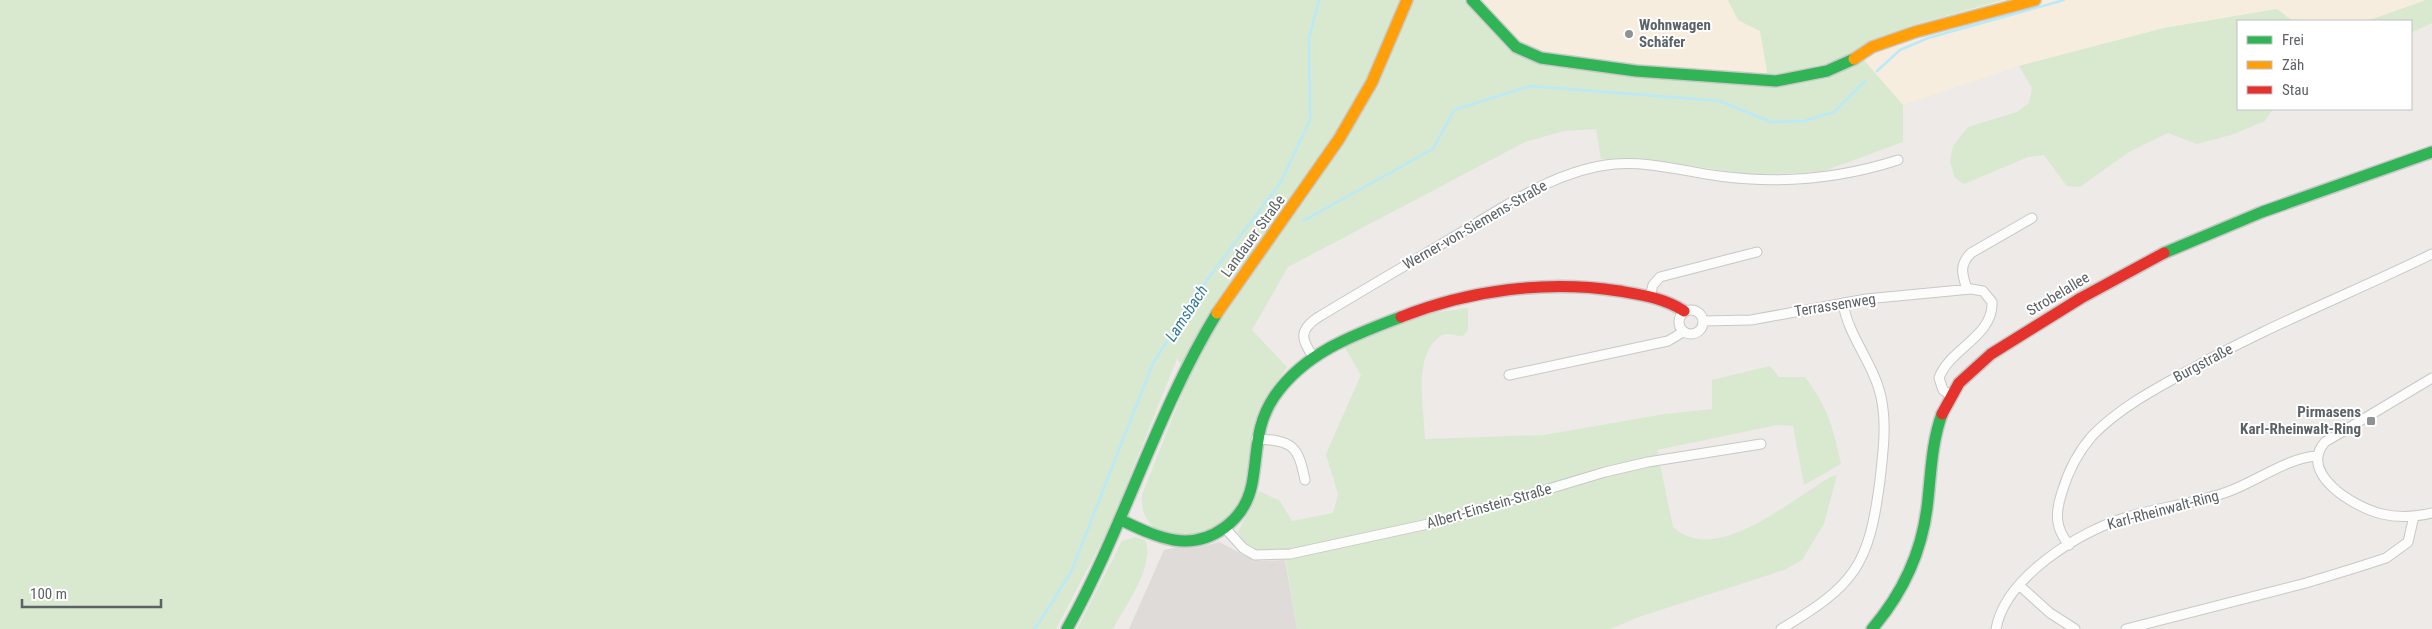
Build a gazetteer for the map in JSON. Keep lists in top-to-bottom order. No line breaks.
{"streets":{"street":["Werner-von-Siemens-Straße","Landauer Straße","Strobelallee","Terrassenweg","Burgstraße","Albert-Einstein-Straße","Karl-Rheinwalt-Ring"]},"crossings":[["Strobelallee","Terrassenweg"],["Burgstraße","Karl-Rheinwalt-Ring"]],"water":["Lamsbach"],"places":{"other":["Wohnwagen Schäfer"],"transit":["Pirmasens Karl-Rheinwalt-Ring"]},"legend":["Frei","Zäh","Stau"],"scale_bar":"100 m"}
